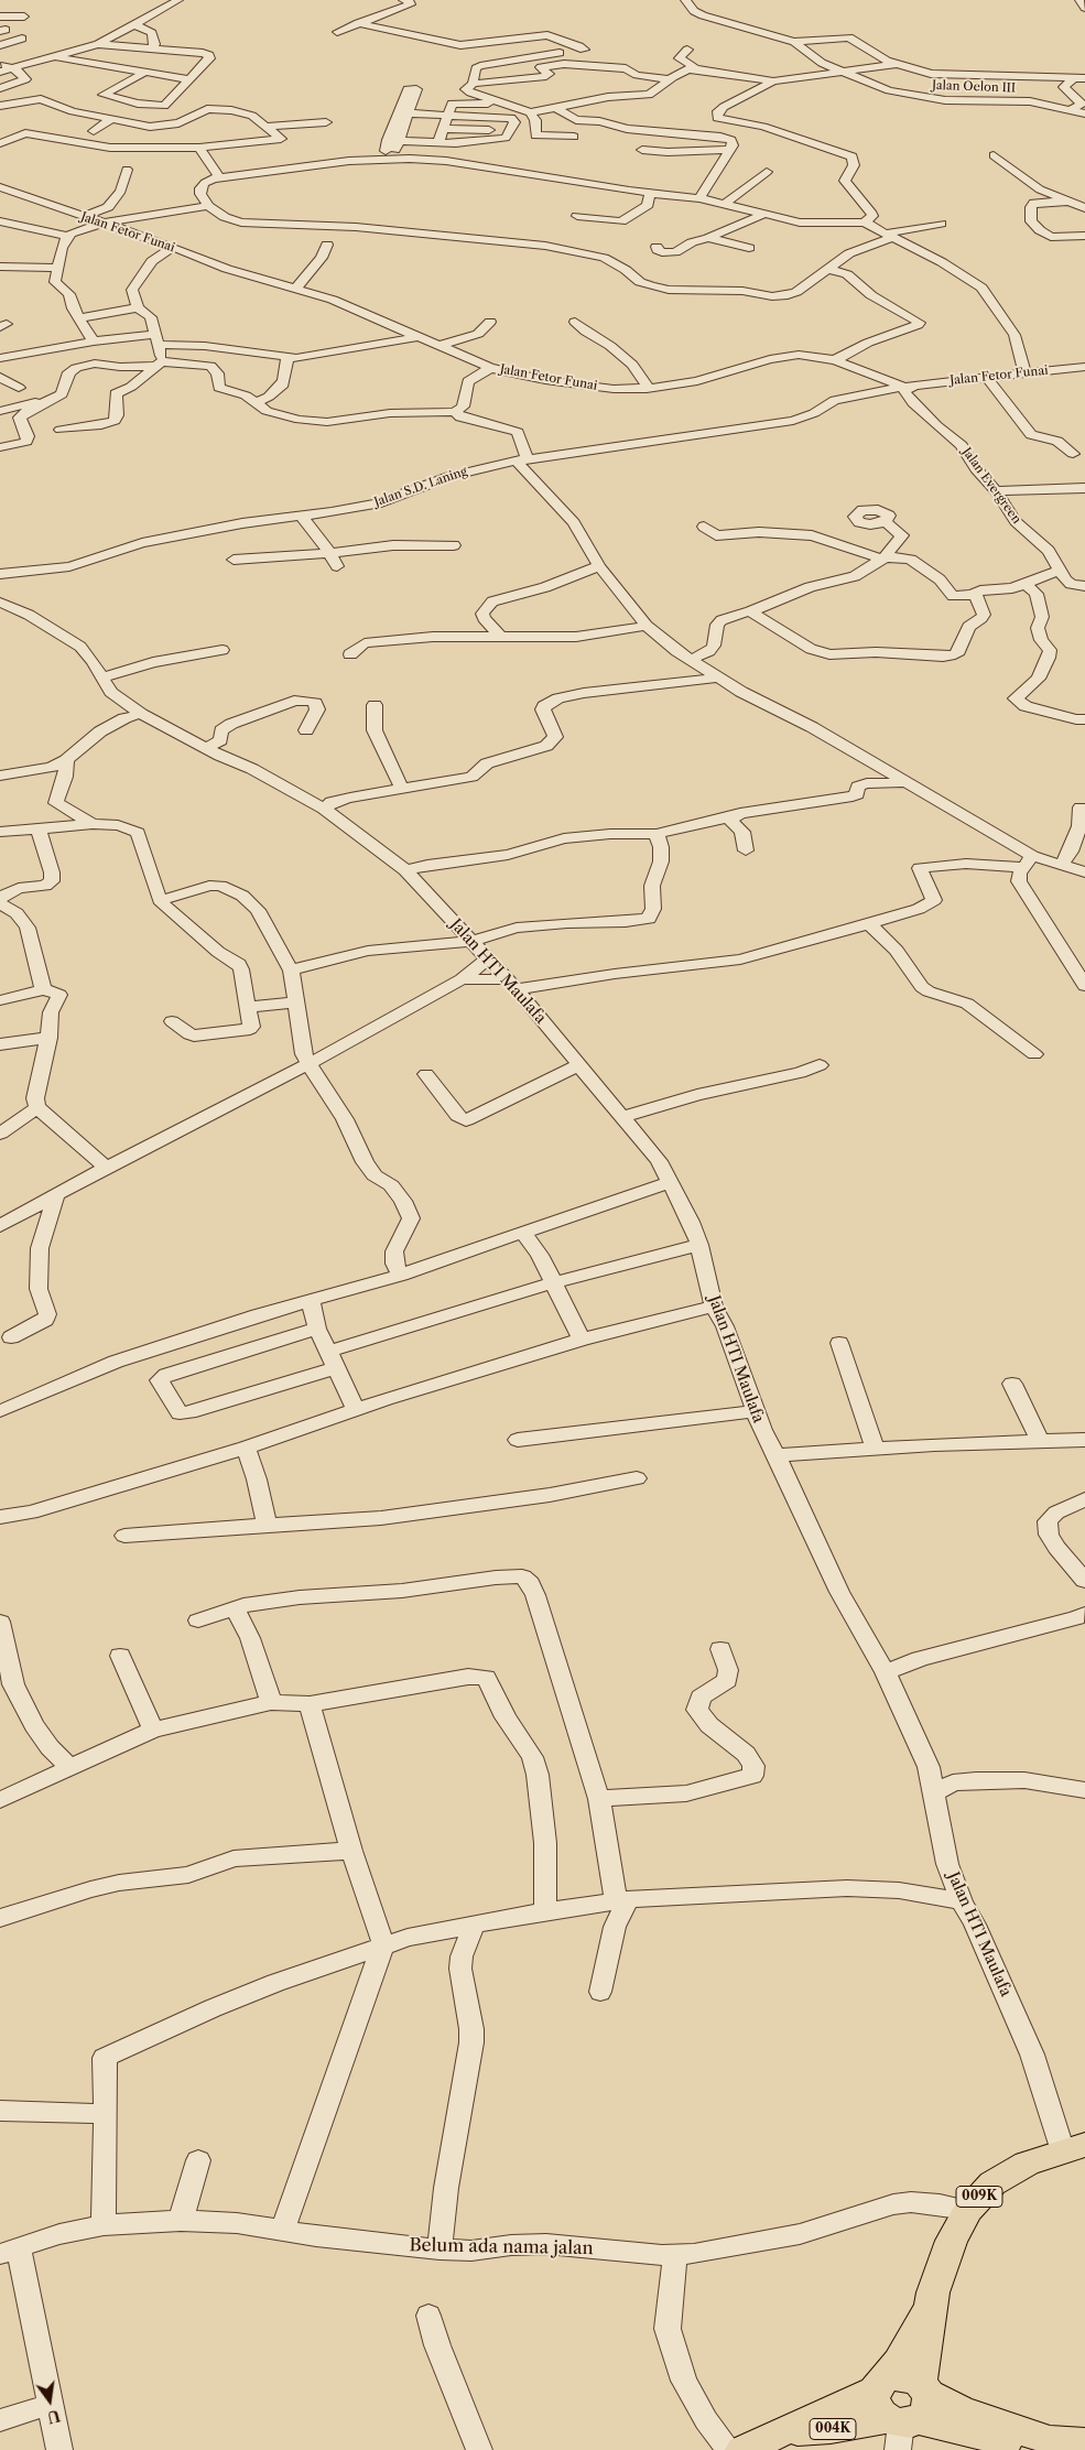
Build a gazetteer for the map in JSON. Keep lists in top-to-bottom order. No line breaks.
{"streets":{"main road":["009K","004K"],"street":["Jalan Oelon III","Jalan Fetor Funai","Jalan Evergreen","Jalan S.D. Laning","Jalan HTI Maulafa","Belum ada nama jalan"]},"crossings":[["Jalan Fetor Funai","Jalan Evergreen"],["Jalan Fetor Funai","Jalan S.D. Laning"],["Jalan Evergreen","Jalan S.D. Laning"],["Jalan HTI Maulafa","009K"],["009K","Belum ada nama jalan"],["009K","004K"]],"north":"bottom"}
